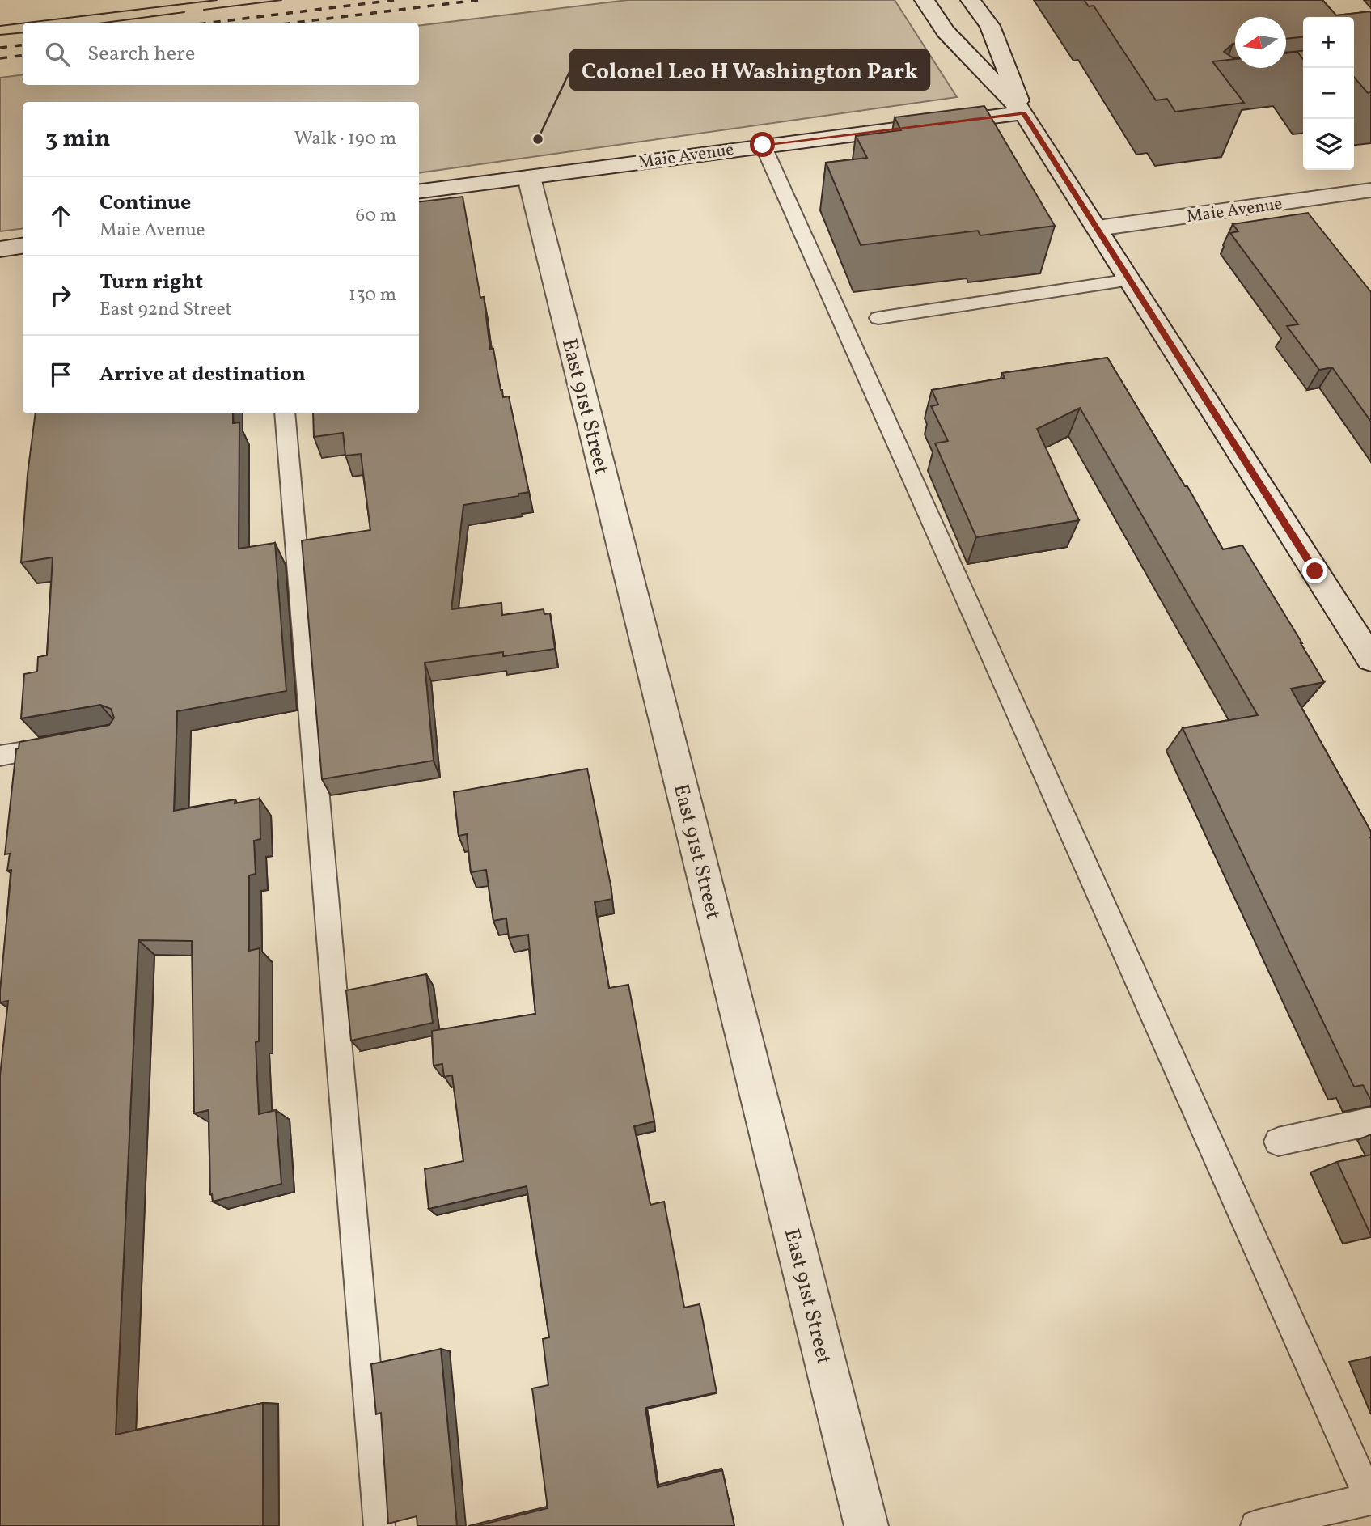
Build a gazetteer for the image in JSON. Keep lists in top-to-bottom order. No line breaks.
{"streets":{"street":["Maie Avenue","East 91st Street"]},"crossings":[["Maie Avenue","East 91st Street"]],"places":["Colonel Leo H Washington Park"],"north":"left","page":{"map_buttons":["+","−"],"search":"Search here","heading":["3 min","Walk · 190 m"],"list":[["Continue","Maie Avenue","60 m"],["Turn right","East 92nd Street","130 m"],"Arrive at destination"]}}
